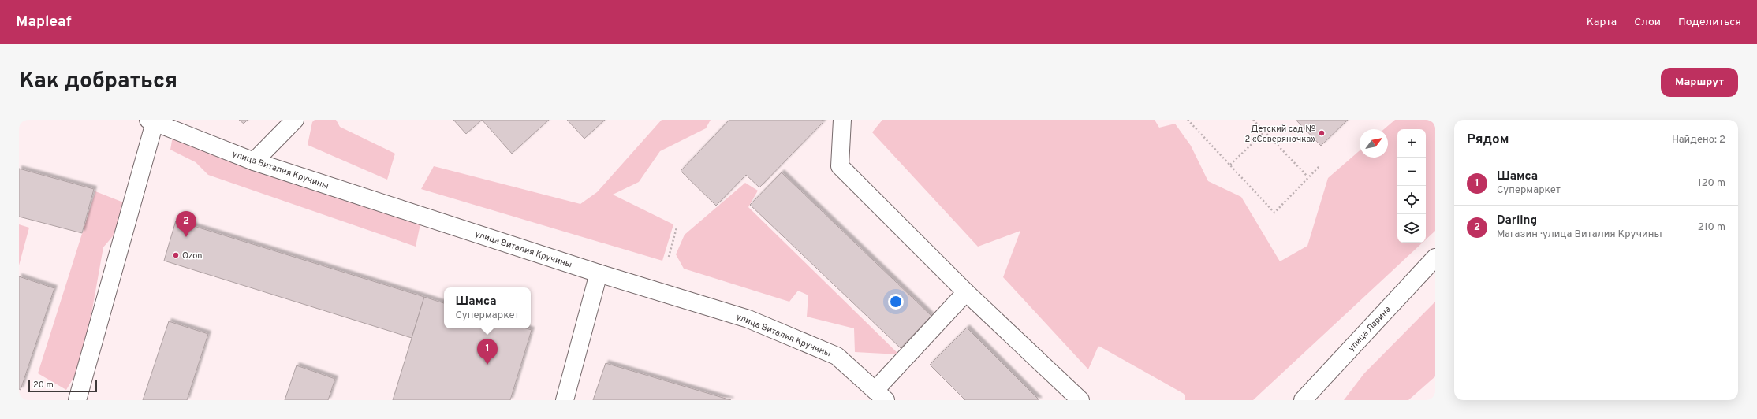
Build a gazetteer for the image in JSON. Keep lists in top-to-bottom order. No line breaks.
{"streets":{"street":["улица Виталия Кручины","улица Ларина"]},"places":["Детский сад № 2 «Северяночка»","Ozon"],"scale_bar":"20 m","north":"top right","page":{"header":"Mapleaf","nav":["Карта","Слои","Поделиться"],"title":"Как добраться","buttons":"Маршрут","heading":["Рядом","Найдено: 2"],"map_buttons":["+","−"],"list":[{"mark":"1","name":"Шамса","note":"Супермаркет","value":"120 m"},{"mark":"2","name":"Darling","note":"Магазин · улица Виталия Кручины","value":"210 m"}],"pins":["2","1"],"popup":["Шамса","Супермаркет"],"scale":"20 m"}}
